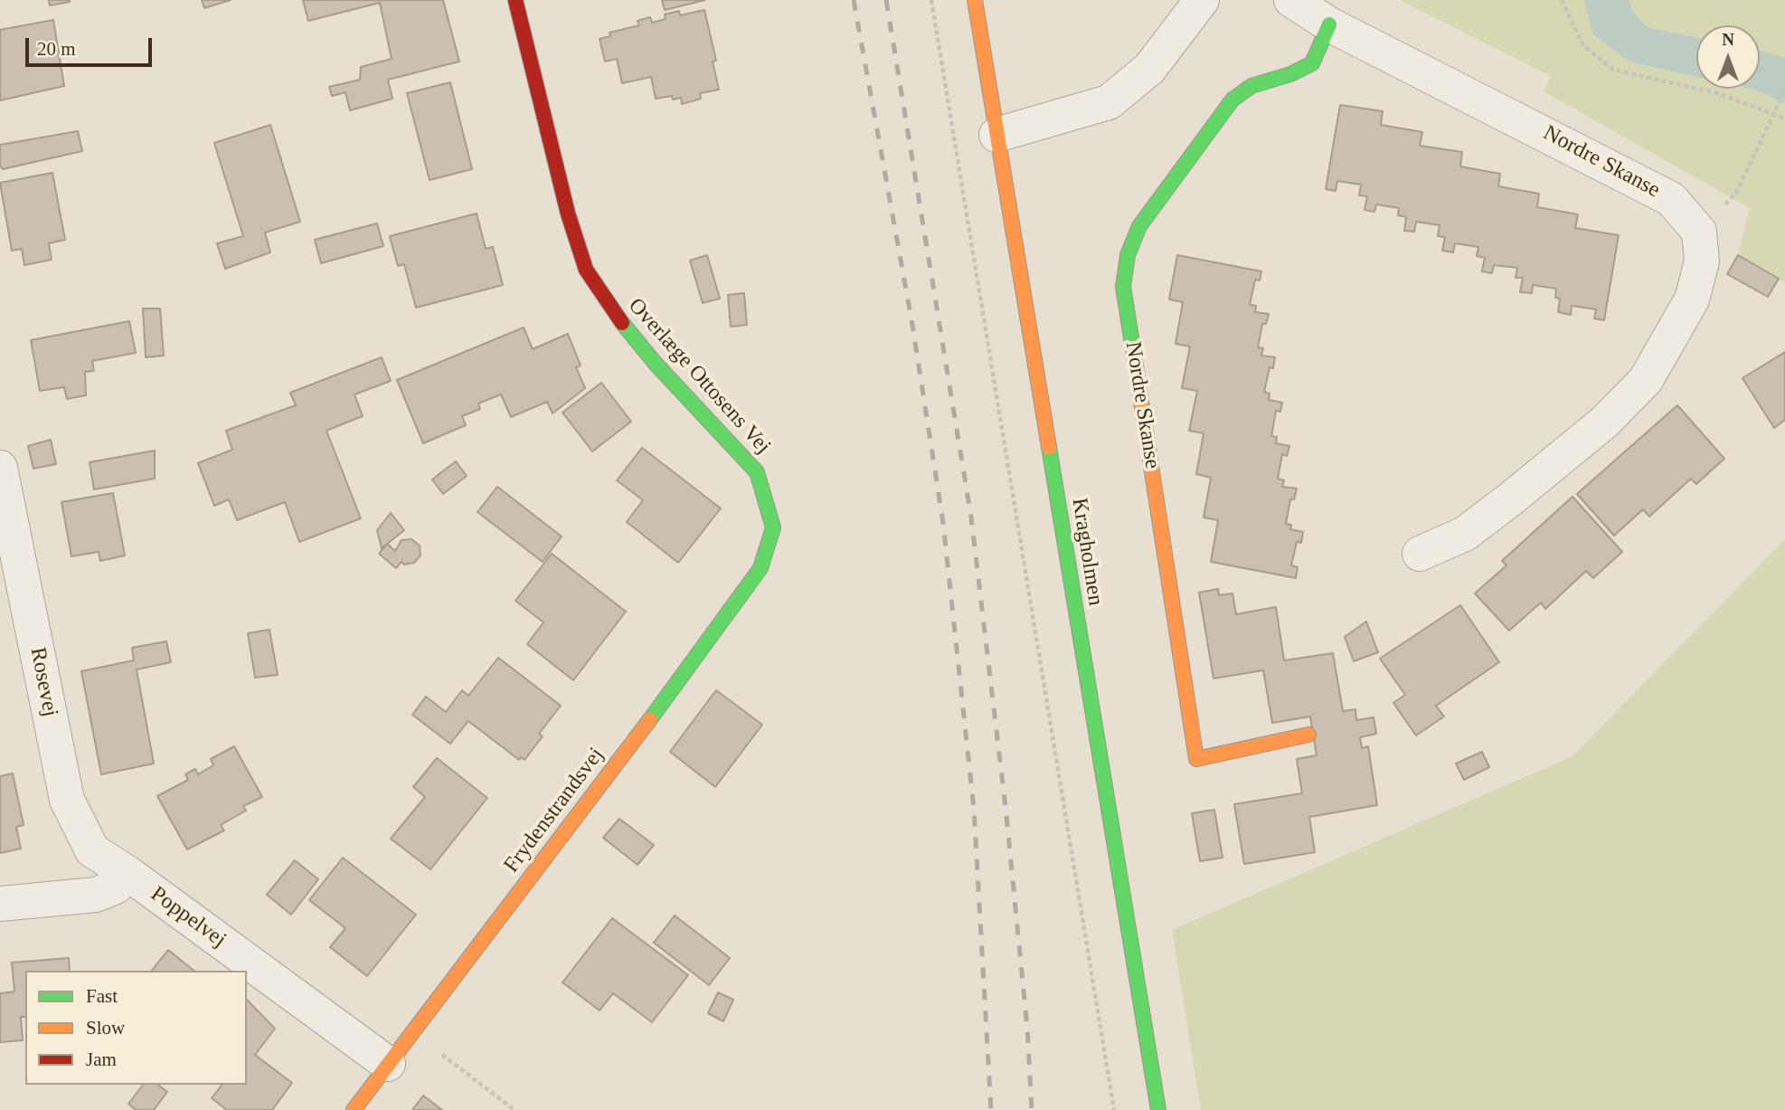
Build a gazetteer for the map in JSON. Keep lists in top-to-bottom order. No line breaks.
{"streets":{"street":["Nordre Skanse","Overlæge Ottosens Vej","Kragholmen","Rosevej","Frydenstrandsvej","Poppelvej"]},"crossings":[["Overlæge Ottosens Vej","Frydenstrandsvej"],["Rosevej","Poppelvej"],["Frydenstrandsvej","Poppelvej"]],"legend":["Fast","Slow","Jam"],"scale_bar":"20 m","north":"top"}
